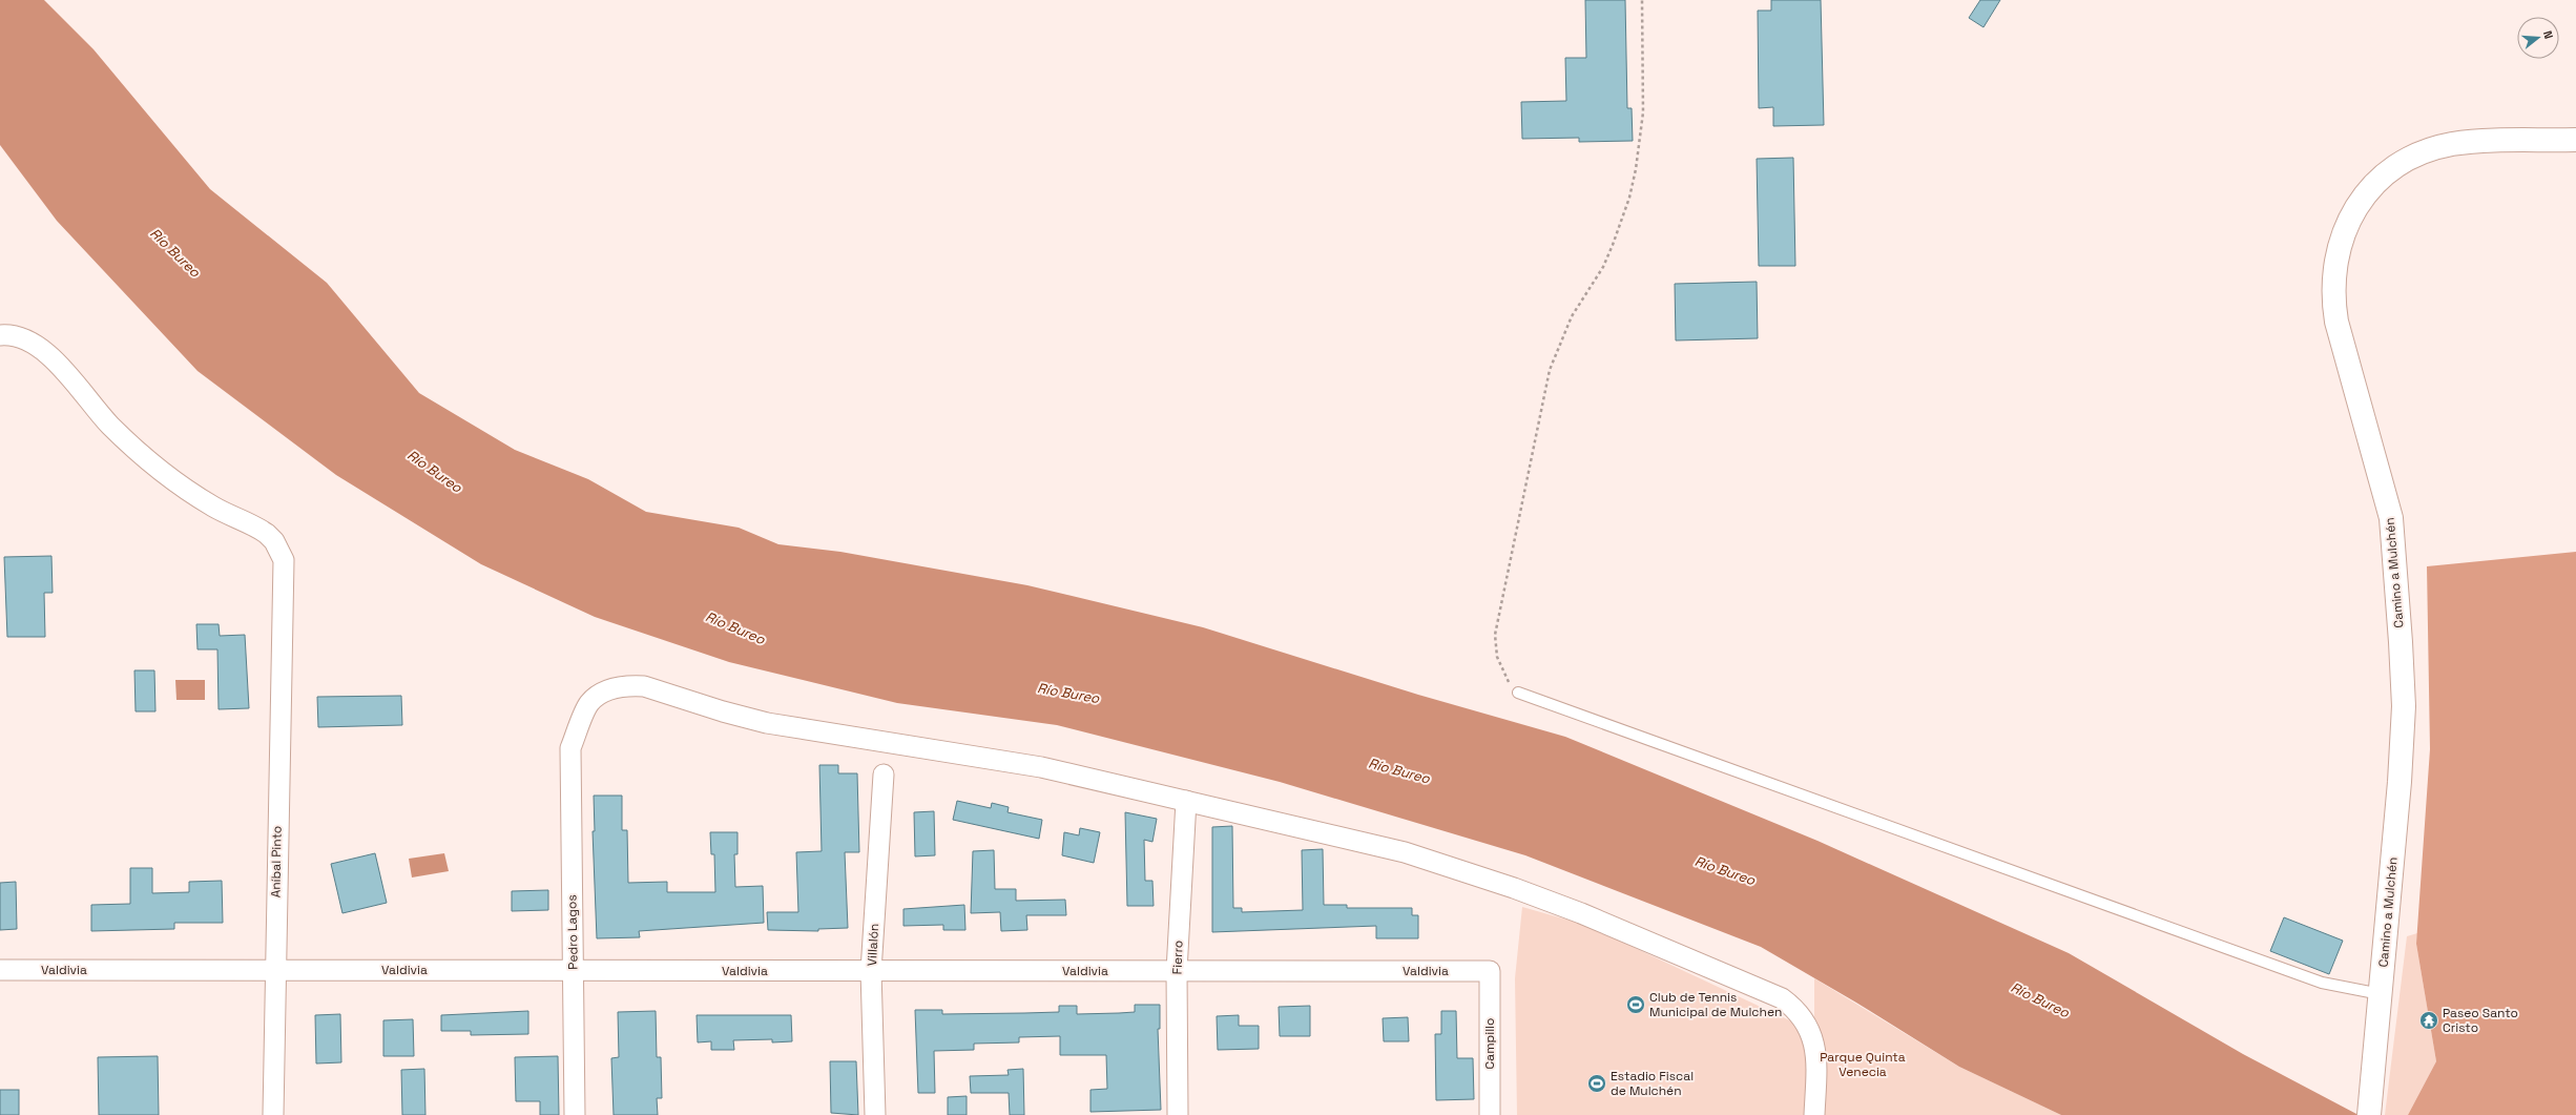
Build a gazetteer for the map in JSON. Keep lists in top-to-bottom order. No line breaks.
{"streets":{"main road":["Camino a Mulchén"],"street":["Aníbal Pinto","Pedro Lagos","Villalón","Fierro","Valdivia","Campillo"]},"crossings":[["Aníbal Pinto","Valdivia"],["Pedro Lagos","Fierro"],["Pedro Lagos","Valdivia"],["Villalón","Valdivia"],["Fierro","Valdivia"],["Valdivia","Campillo"]],"water":["Río Bureo"],"parks":["Parque Quinta Venecia"],"places":{"sports":["Club de Tennis Municipal de Mulchen","Estadio Fiscal de Mulchén"],"temple":["Paseo Santo Cristo"]},"north":"right"}
